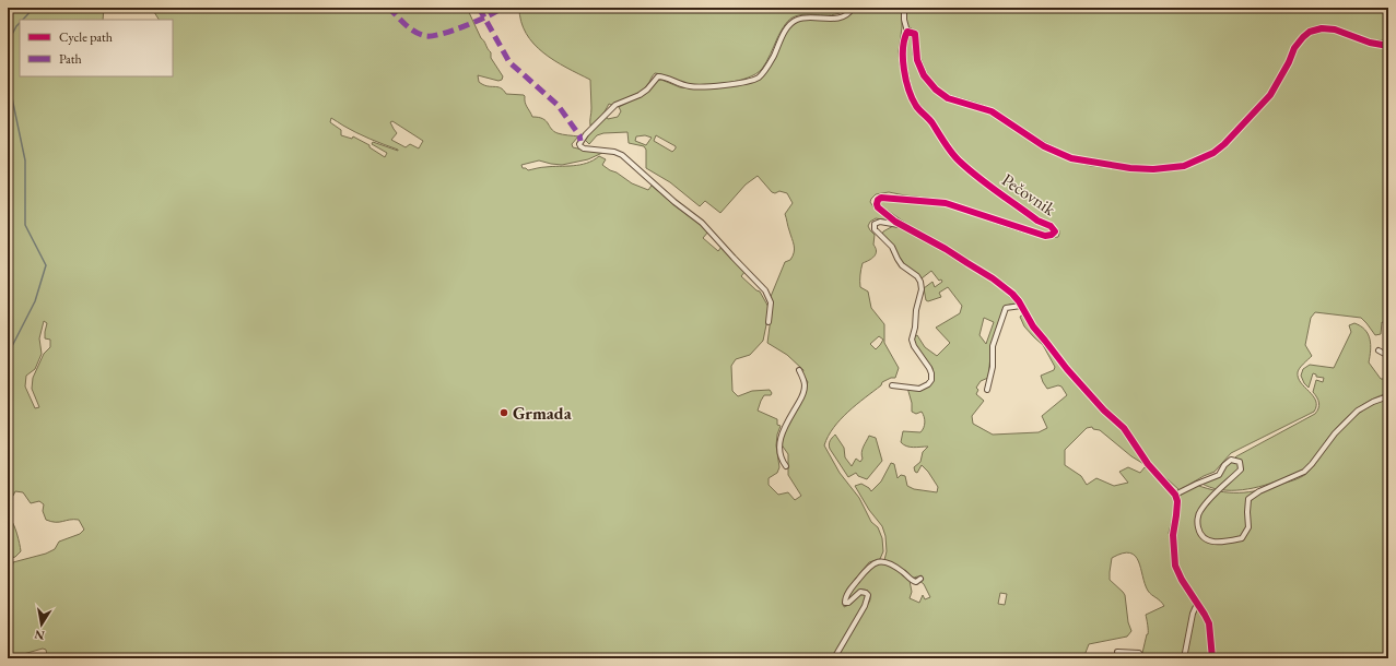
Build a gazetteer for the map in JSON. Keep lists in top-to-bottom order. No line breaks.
{"streets":{"street":["Pečovnik"]},"places":["Grmada"],"legend":["Cycle path","Path"],"north":"bottom"}
